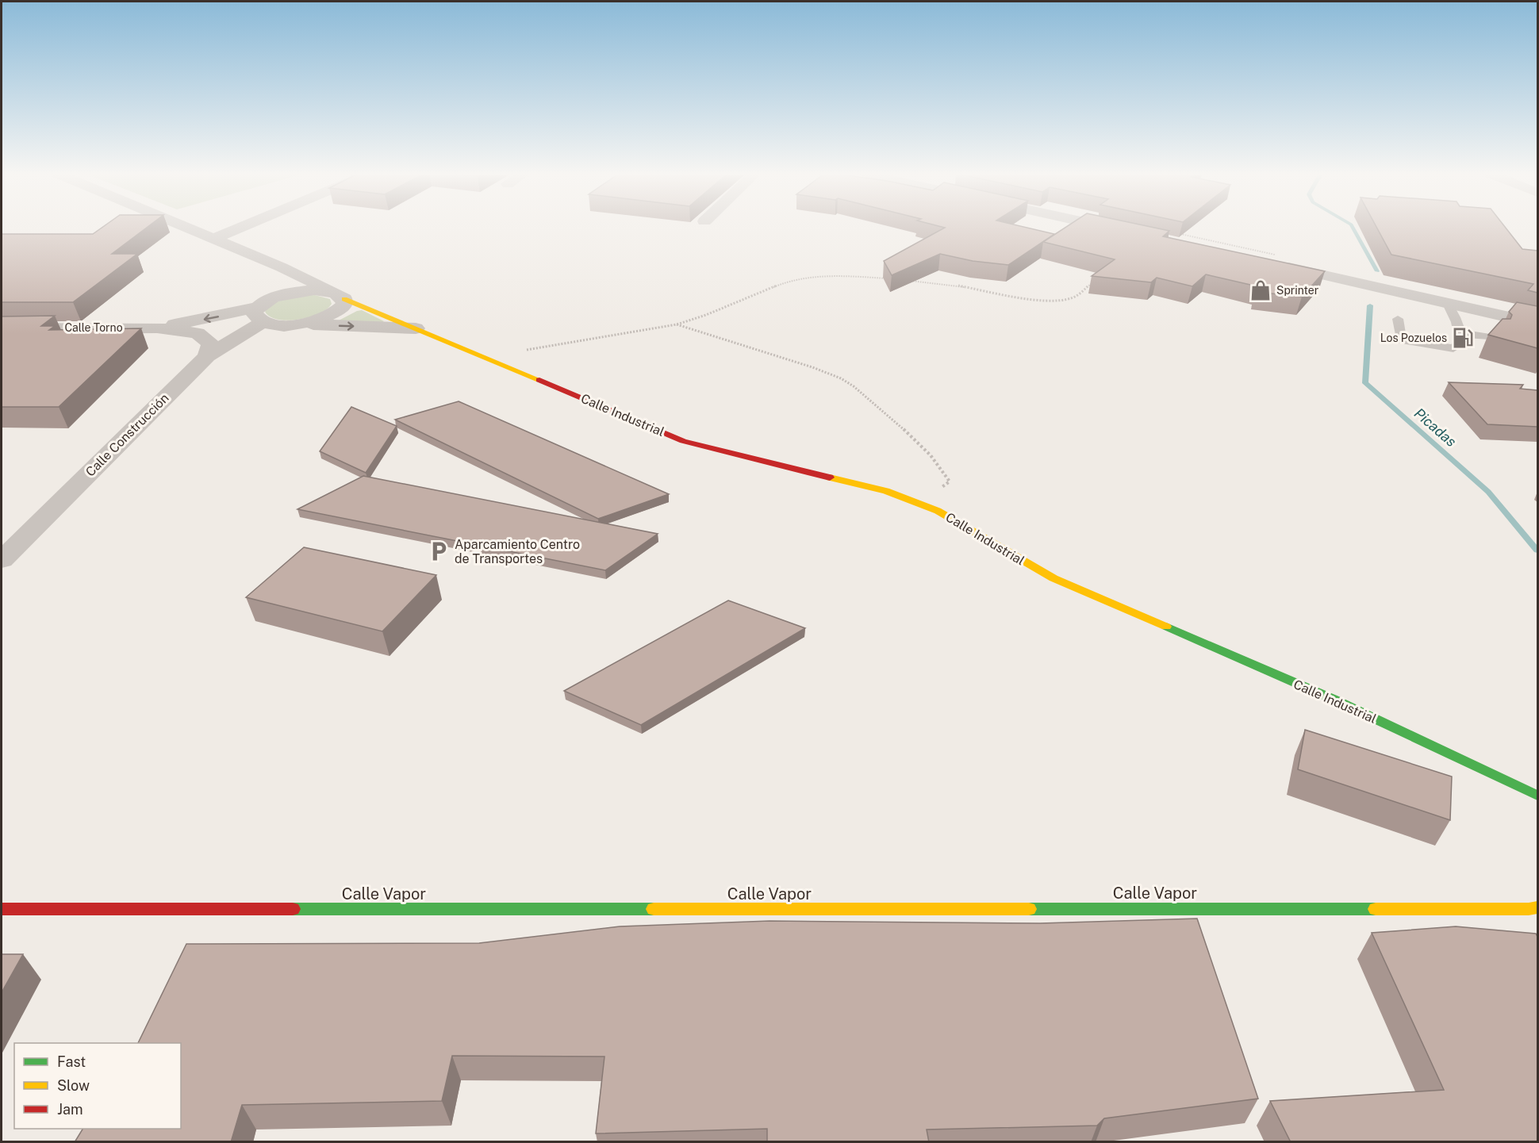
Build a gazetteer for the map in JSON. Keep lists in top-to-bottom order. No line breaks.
{"streets":{"street":["Calle Torno","Calle Industrial","Calle Construcción","Calle Vapor"]},"crossings":[["Calle Torno","Calle Construcción"]],"water":["Picadas"],"places":{"shop":["Sprinter"],"fuel station":["Los Pozuelos"],"parking":["Aparcamiento Centro de Transportes"]},"legend":["Fast","Slow","Jam"]}
